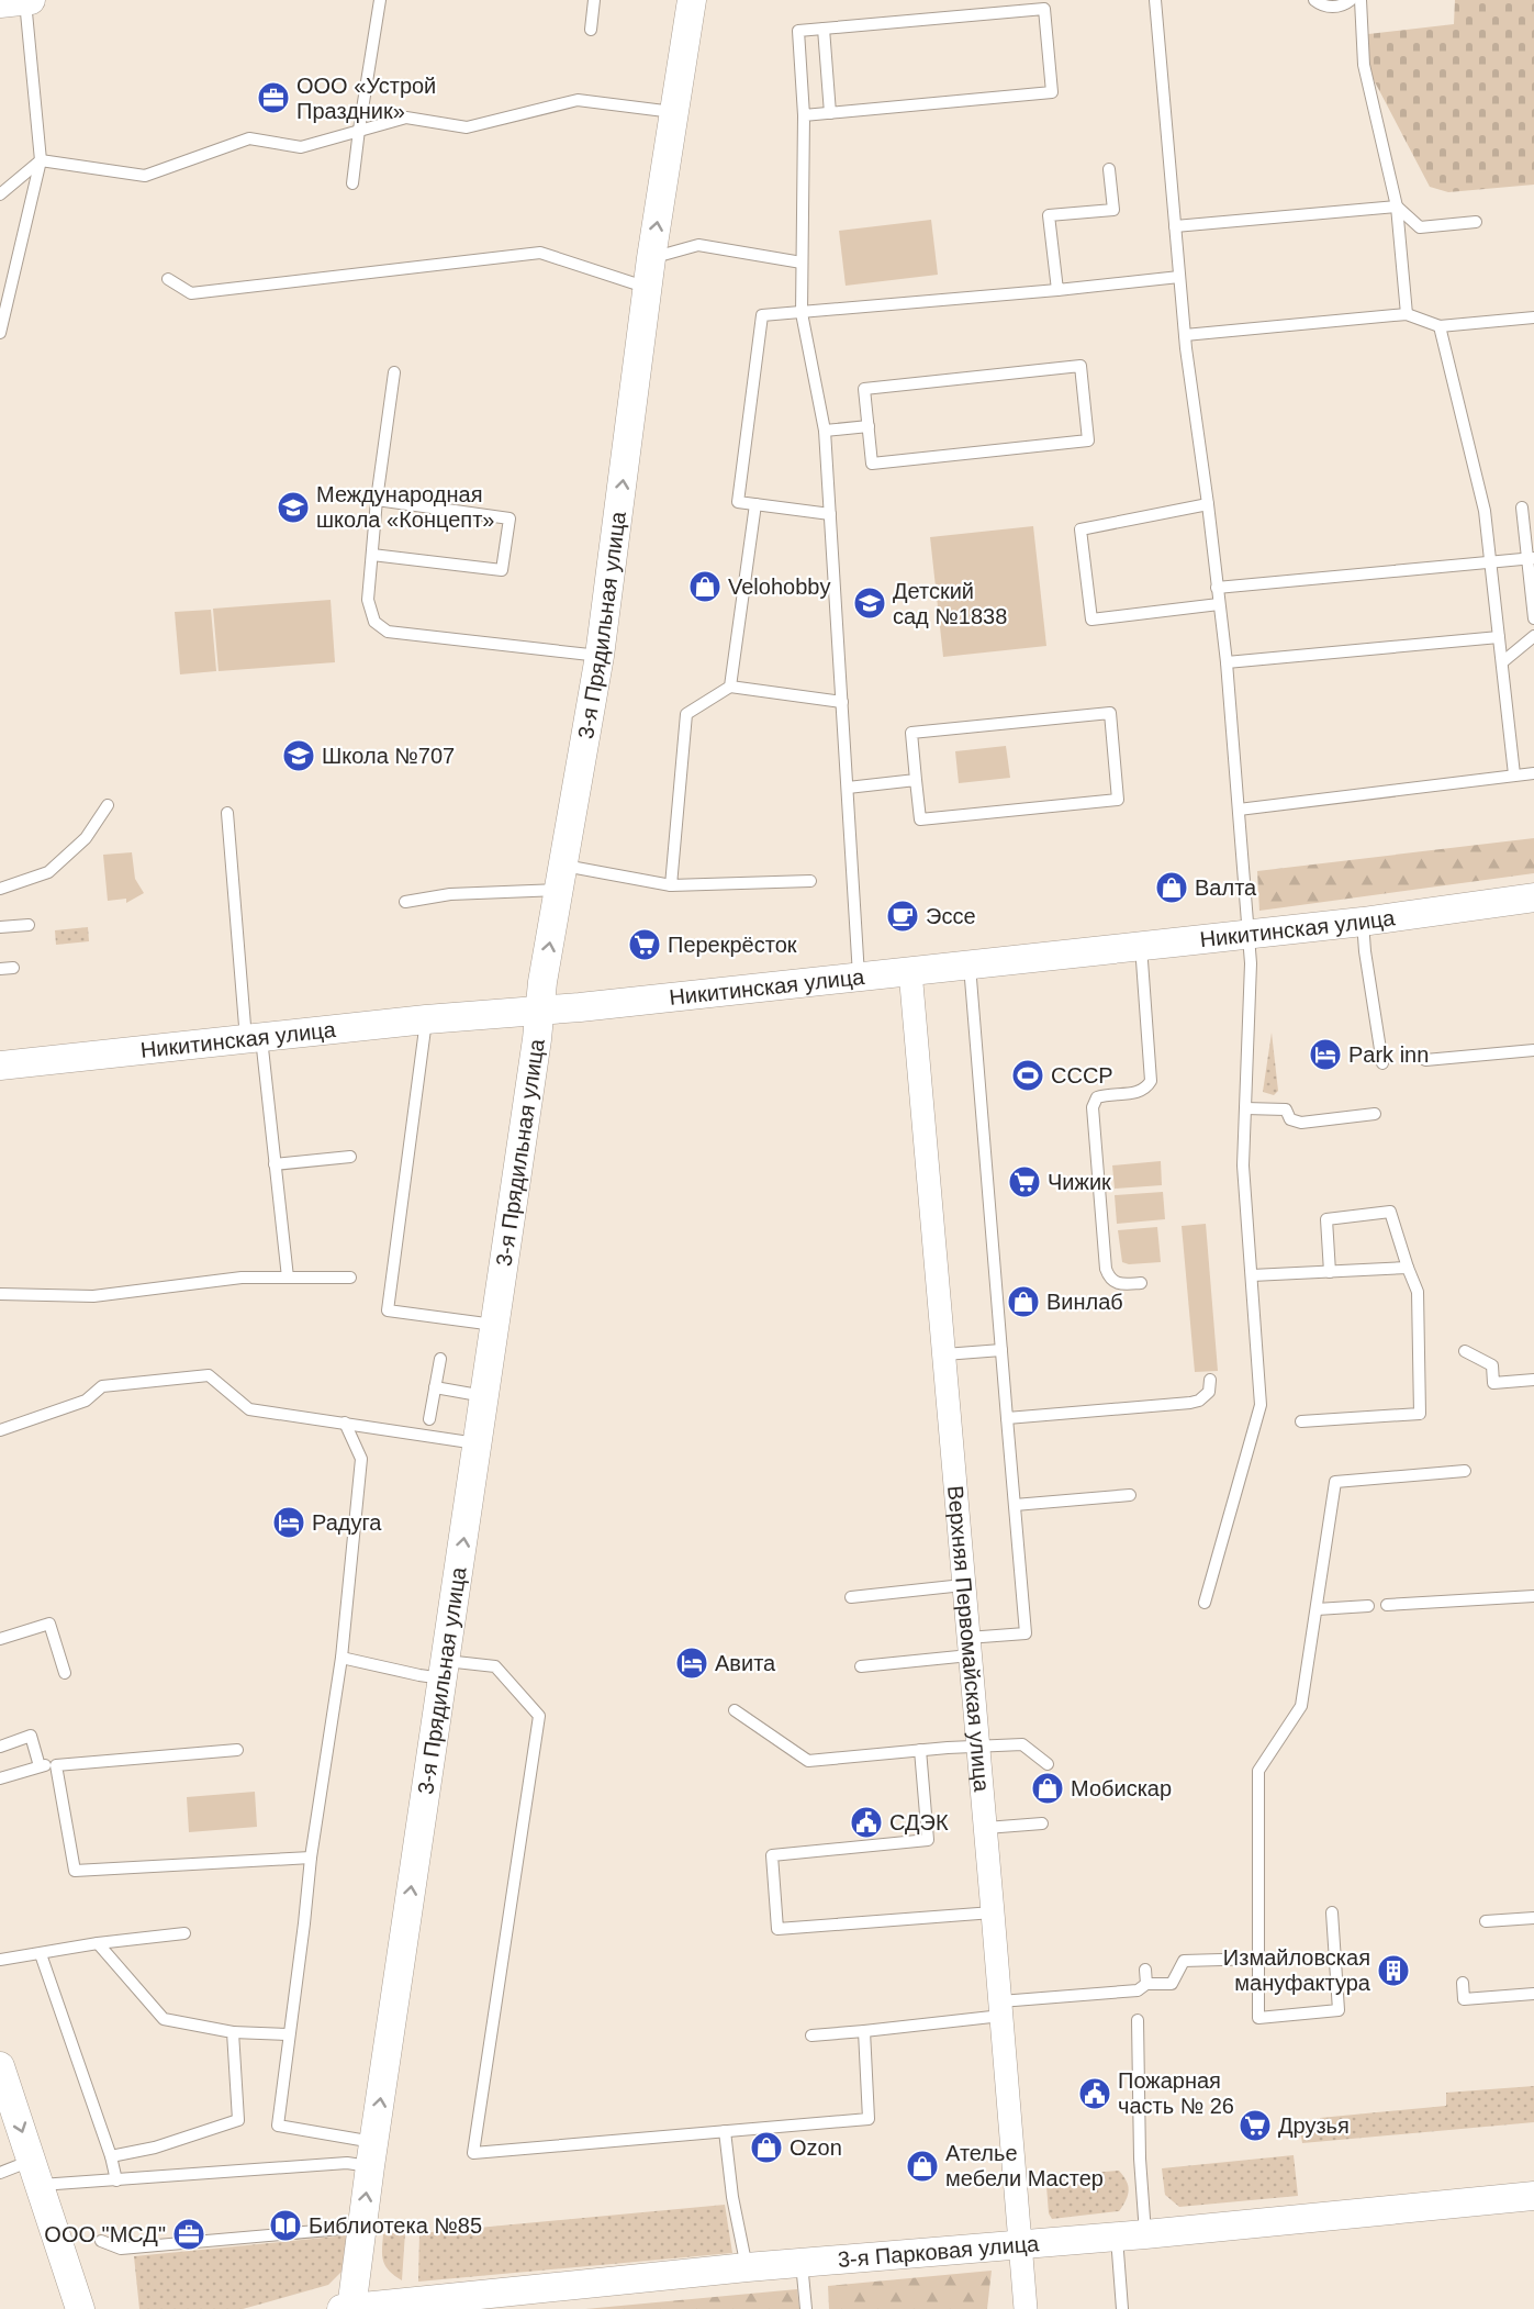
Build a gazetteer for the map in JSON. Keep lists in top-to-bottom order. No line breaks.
{"streets":{"street":["3-я Прядильная улица","Никитинская улица","Верхняя Первомайская улица","3-я Парковая улица"]},"crossings":[["3-я Прядильная улица","Никитинская улица"],["3-я Прядильная улица","3-я Парковая улица"],["Никитинская улица","Верхняя Первомайская улица"],["Верхняя Первомайская улица","3-я Парковая улица"]],"one_way":["3-я Прядильная улица"],"places":{"office":["ООО «Устрой Праздник»","ООО \"МСД\""],"school or university":["Международная школа «Концепт»","Детский сад №1838","Школа №707"],"shop":["Velohobby","Валта","Винлаб","Мобискар","Ozon","Ателье мебели Мастер"],"cafe":["Эссе"],"supermarket":["Перекрёсток","Чижик","Друзья"],"hotel":["Park inn","Радуга","Авита"],"sports":["СССР"],"public building":["СДЭК","Пожарная часть № 26"],"building":["Измайловская мануфактура"],"library":["Библиотека №85"]}}
